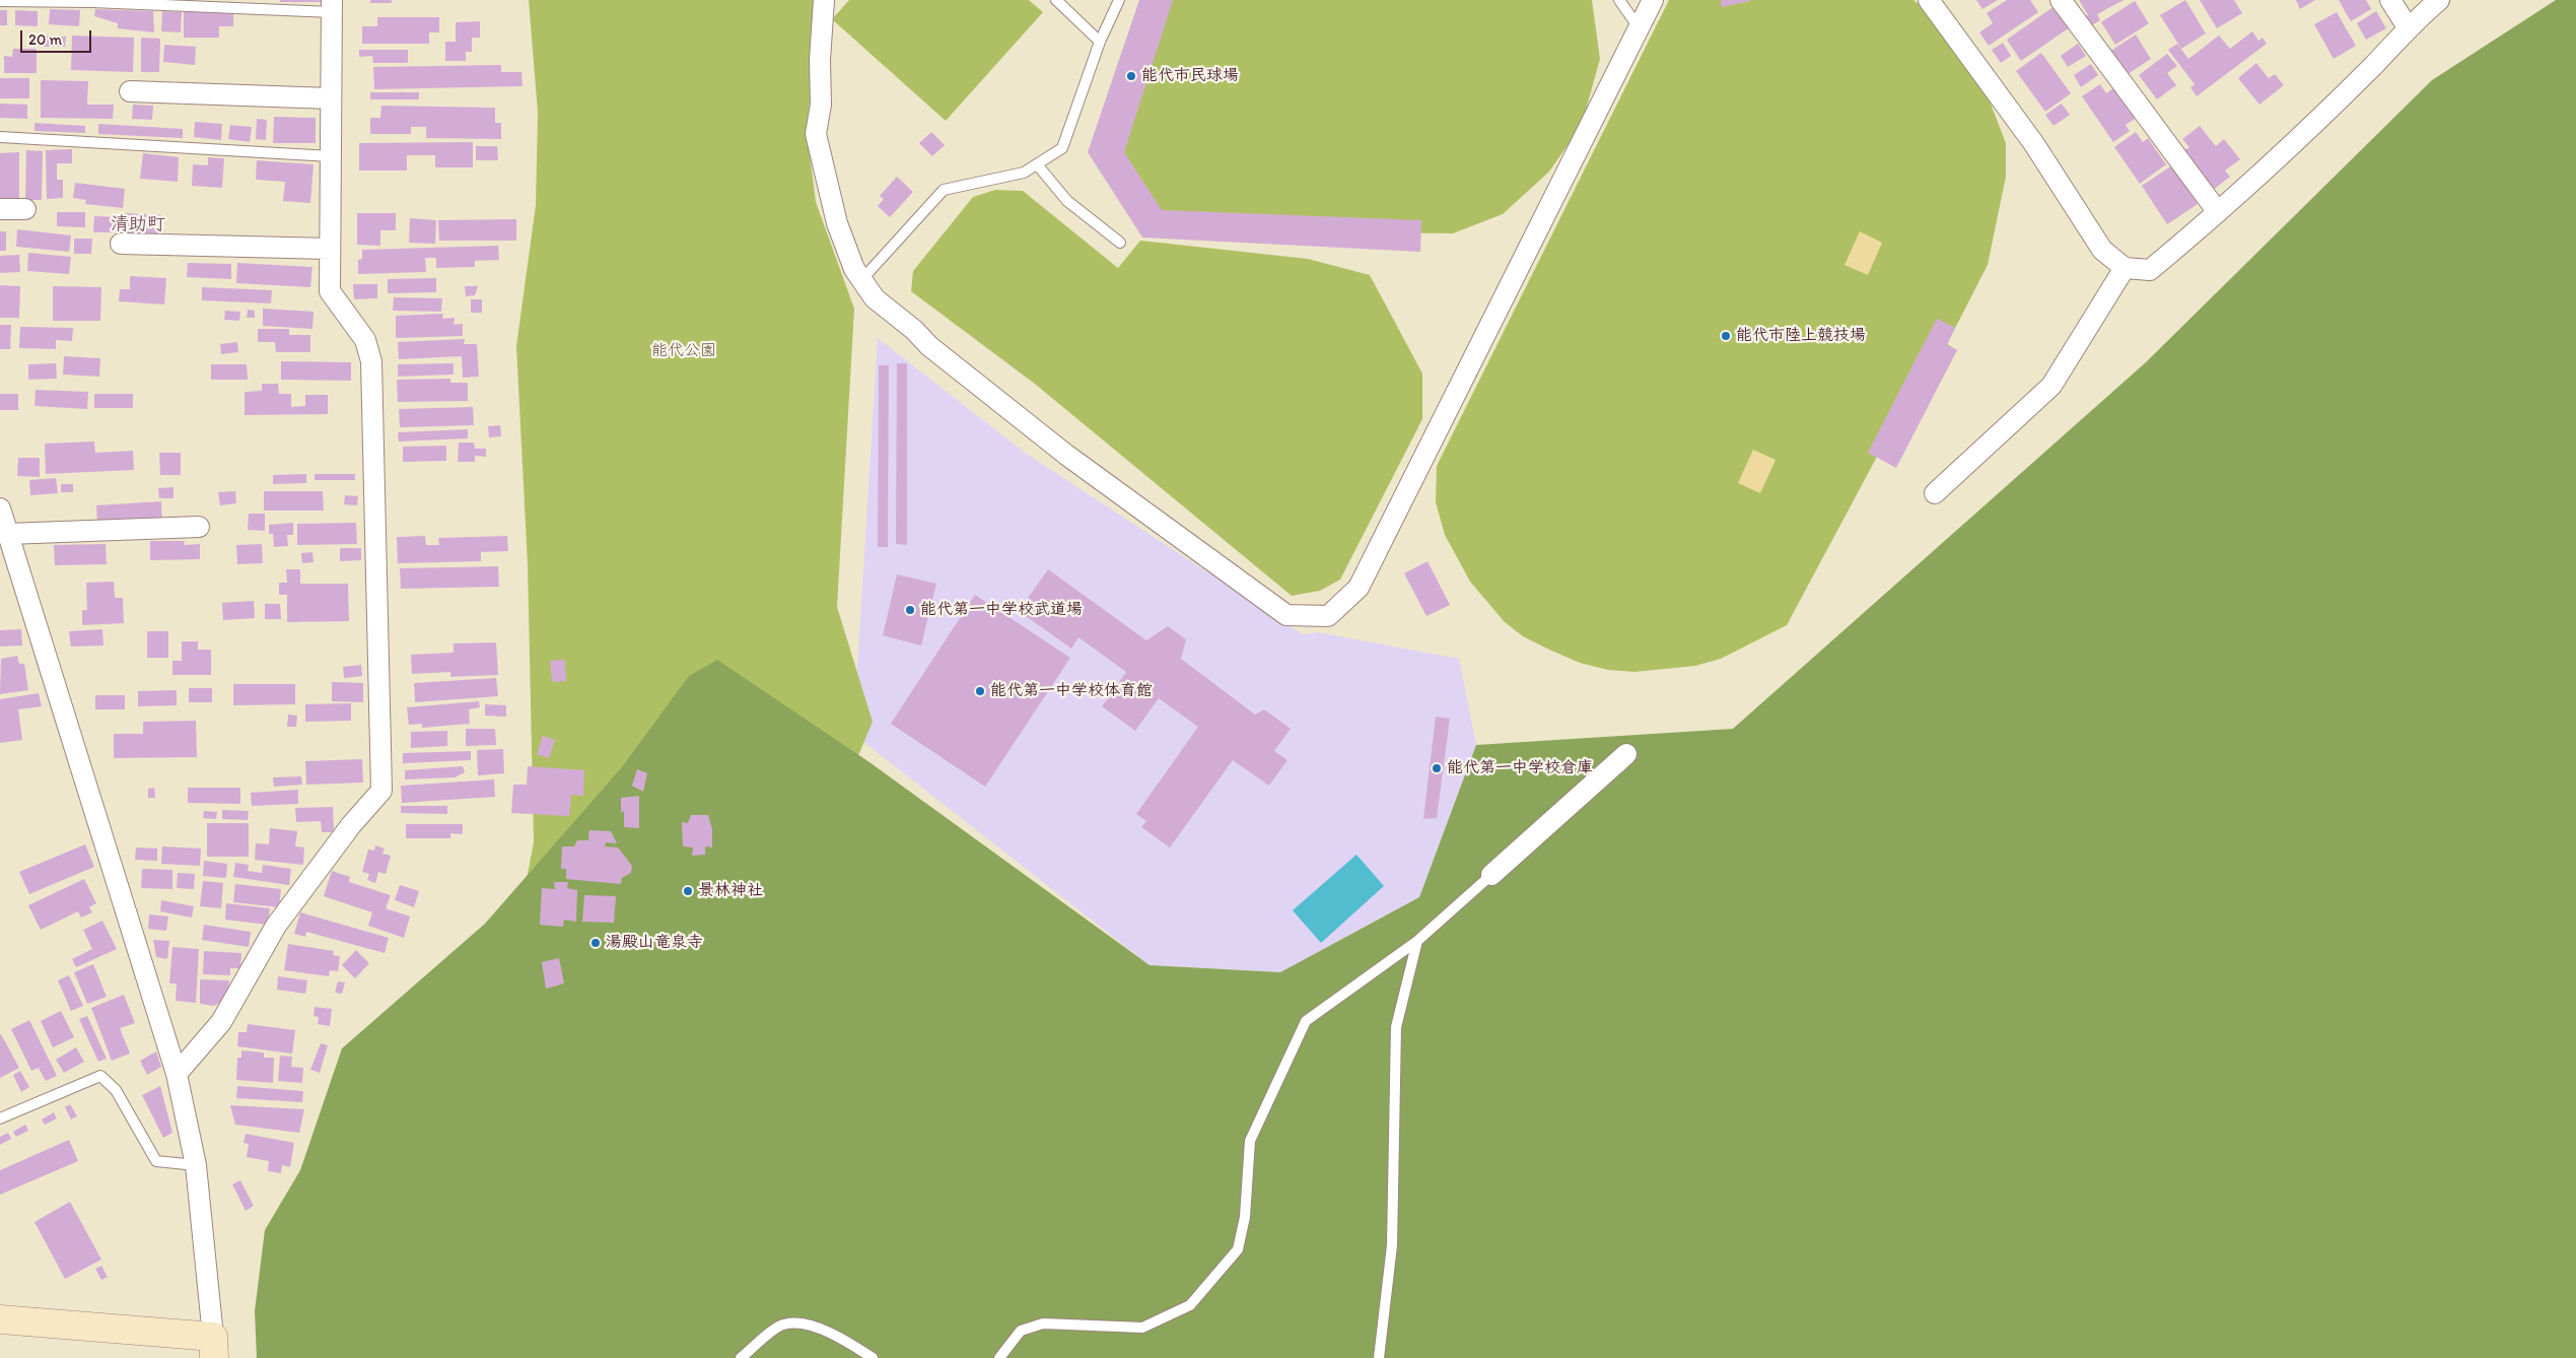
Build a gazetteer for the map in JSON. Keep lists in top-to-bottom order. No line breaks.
{"districts":["清助町"],"parks":["能代公園"],"places":["能代市民球場","能代市陸上競技場","能代第一中学校武道場","能代第一中学校体育館","能代第一中学校倉庫","景林神社","湯殿山竜泉寺"],"scale_bar":"20 m"}
